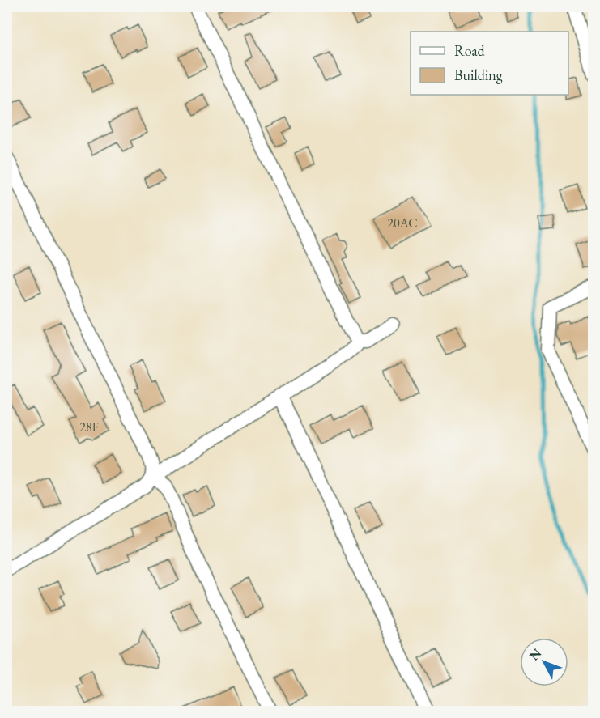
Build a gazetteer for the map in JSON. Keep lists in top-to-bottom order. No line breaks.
{"house_numbers":["20AC","28F"],"legend":["Road","Building"],"north":"top left"}
